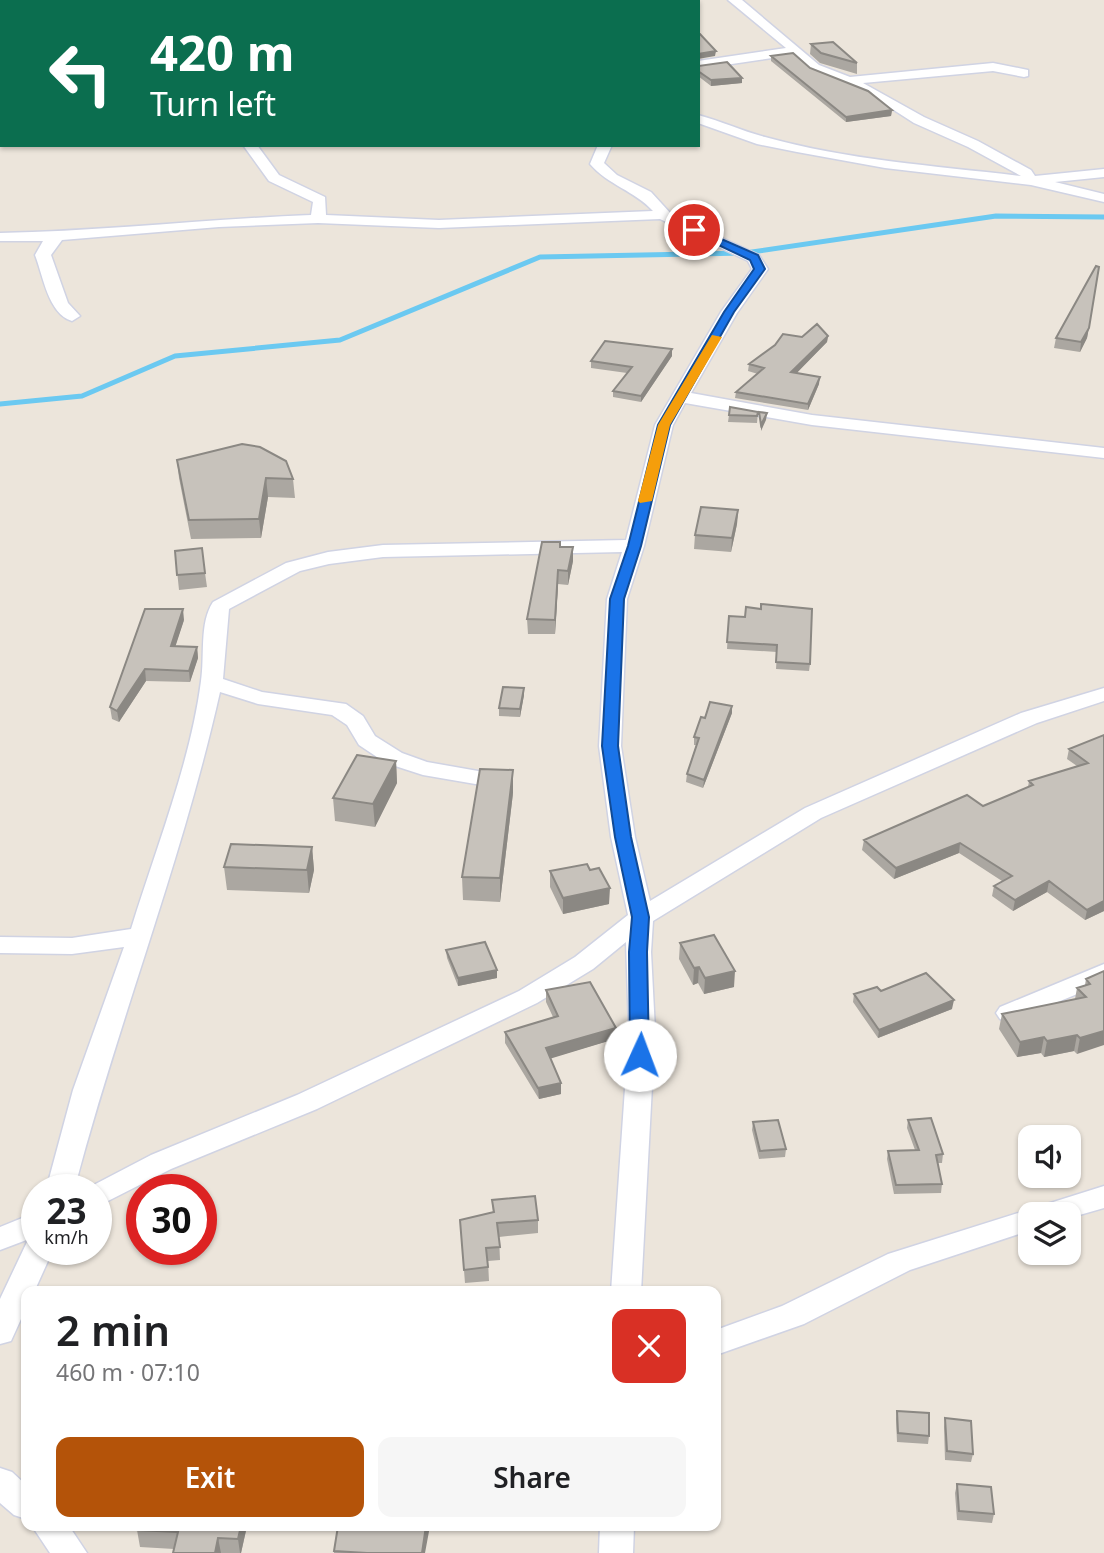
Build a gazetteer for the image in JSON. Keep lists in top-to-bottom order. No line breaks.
{"page":{"turn":["420 m","Turn left"],"speed":"23 km/h","limit":"30","heading":["2 min","460 m · 07:10"],"buttons":["Exit","Share"]}}
